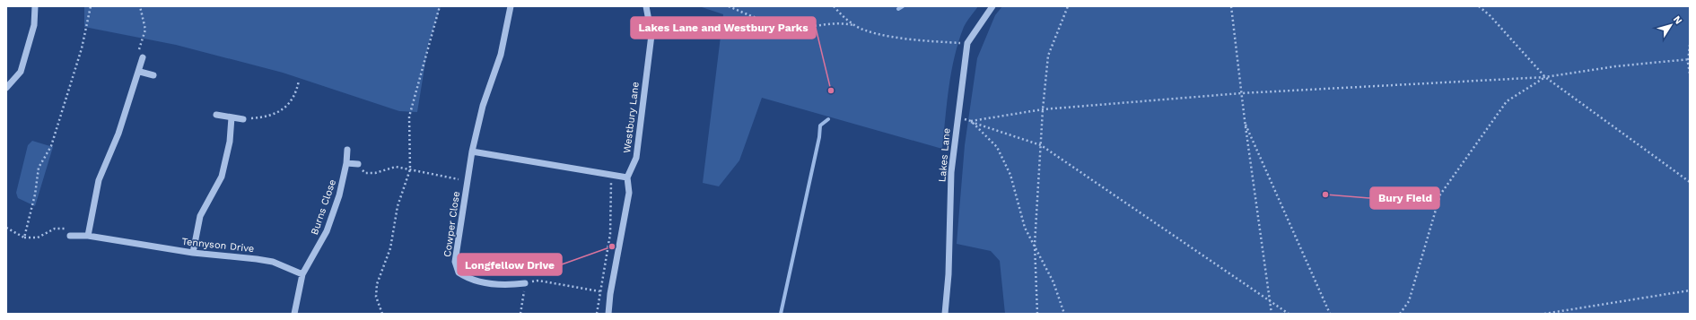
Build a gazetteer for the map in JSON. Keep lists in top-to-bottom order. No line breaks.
{"streets":{"street":["Westbury Lane","Lakes Lane","Burns Close","Cowper Close","Tennyson Drive"]},"crossings":[["Burns Close","Tennyson Drive"]],"places":["Lakes Lane and Westbury Parks","Bury Field","Longfellow Drive"],"north":"top right"}
